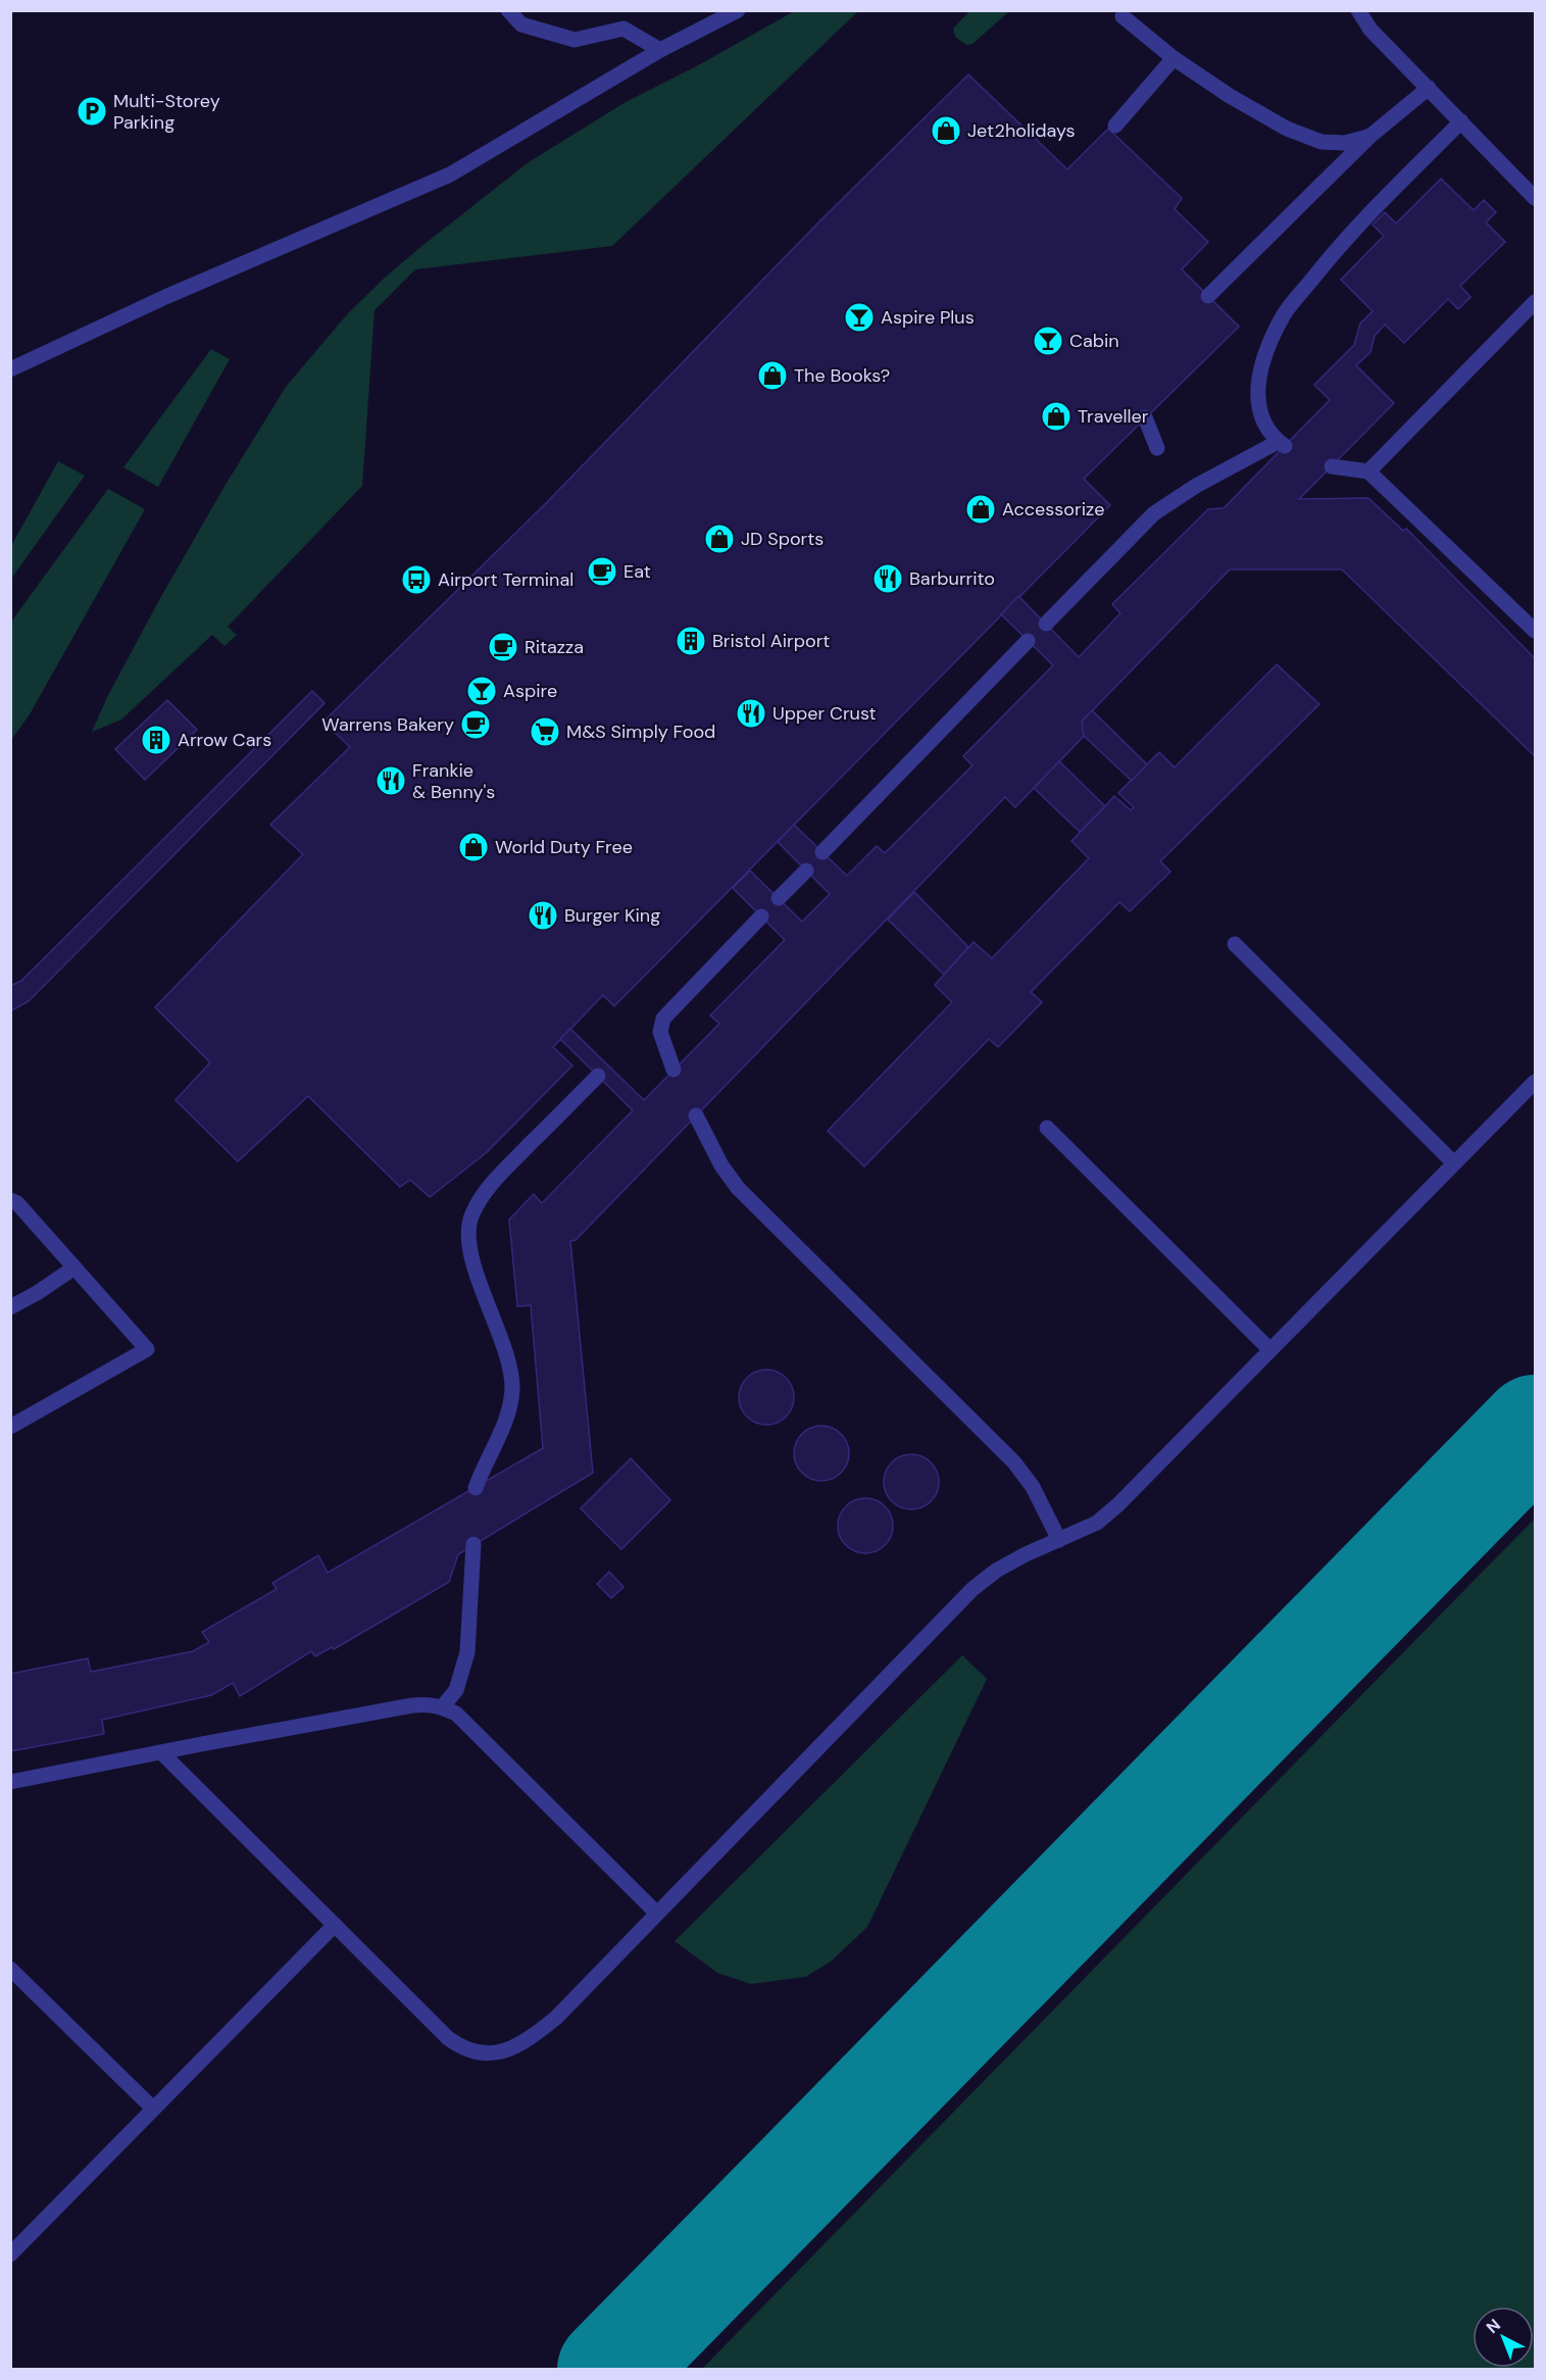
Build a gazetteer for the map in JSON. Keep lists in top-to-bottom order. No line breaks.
{"places":{"parking":["Multi-Storey Parking"],"shop":["Jet2holidays","The Books?","Traveller","Accessorize","JD Sports","World Duty Free"],"bar":["Aspire Plus","Cabin","Aspire"],"cafe":["Eat","Ritazza","Warrens Bakery"],"restaurant":["Barburrito","Upper Crust","Frankie & Benny's","Burger King"],"bus stop":["Airport Terminal"],"building":["Bristol Airport","Arrow Cars"],"supermarket":["M&S Simply Food"]},"north":"top left"}
